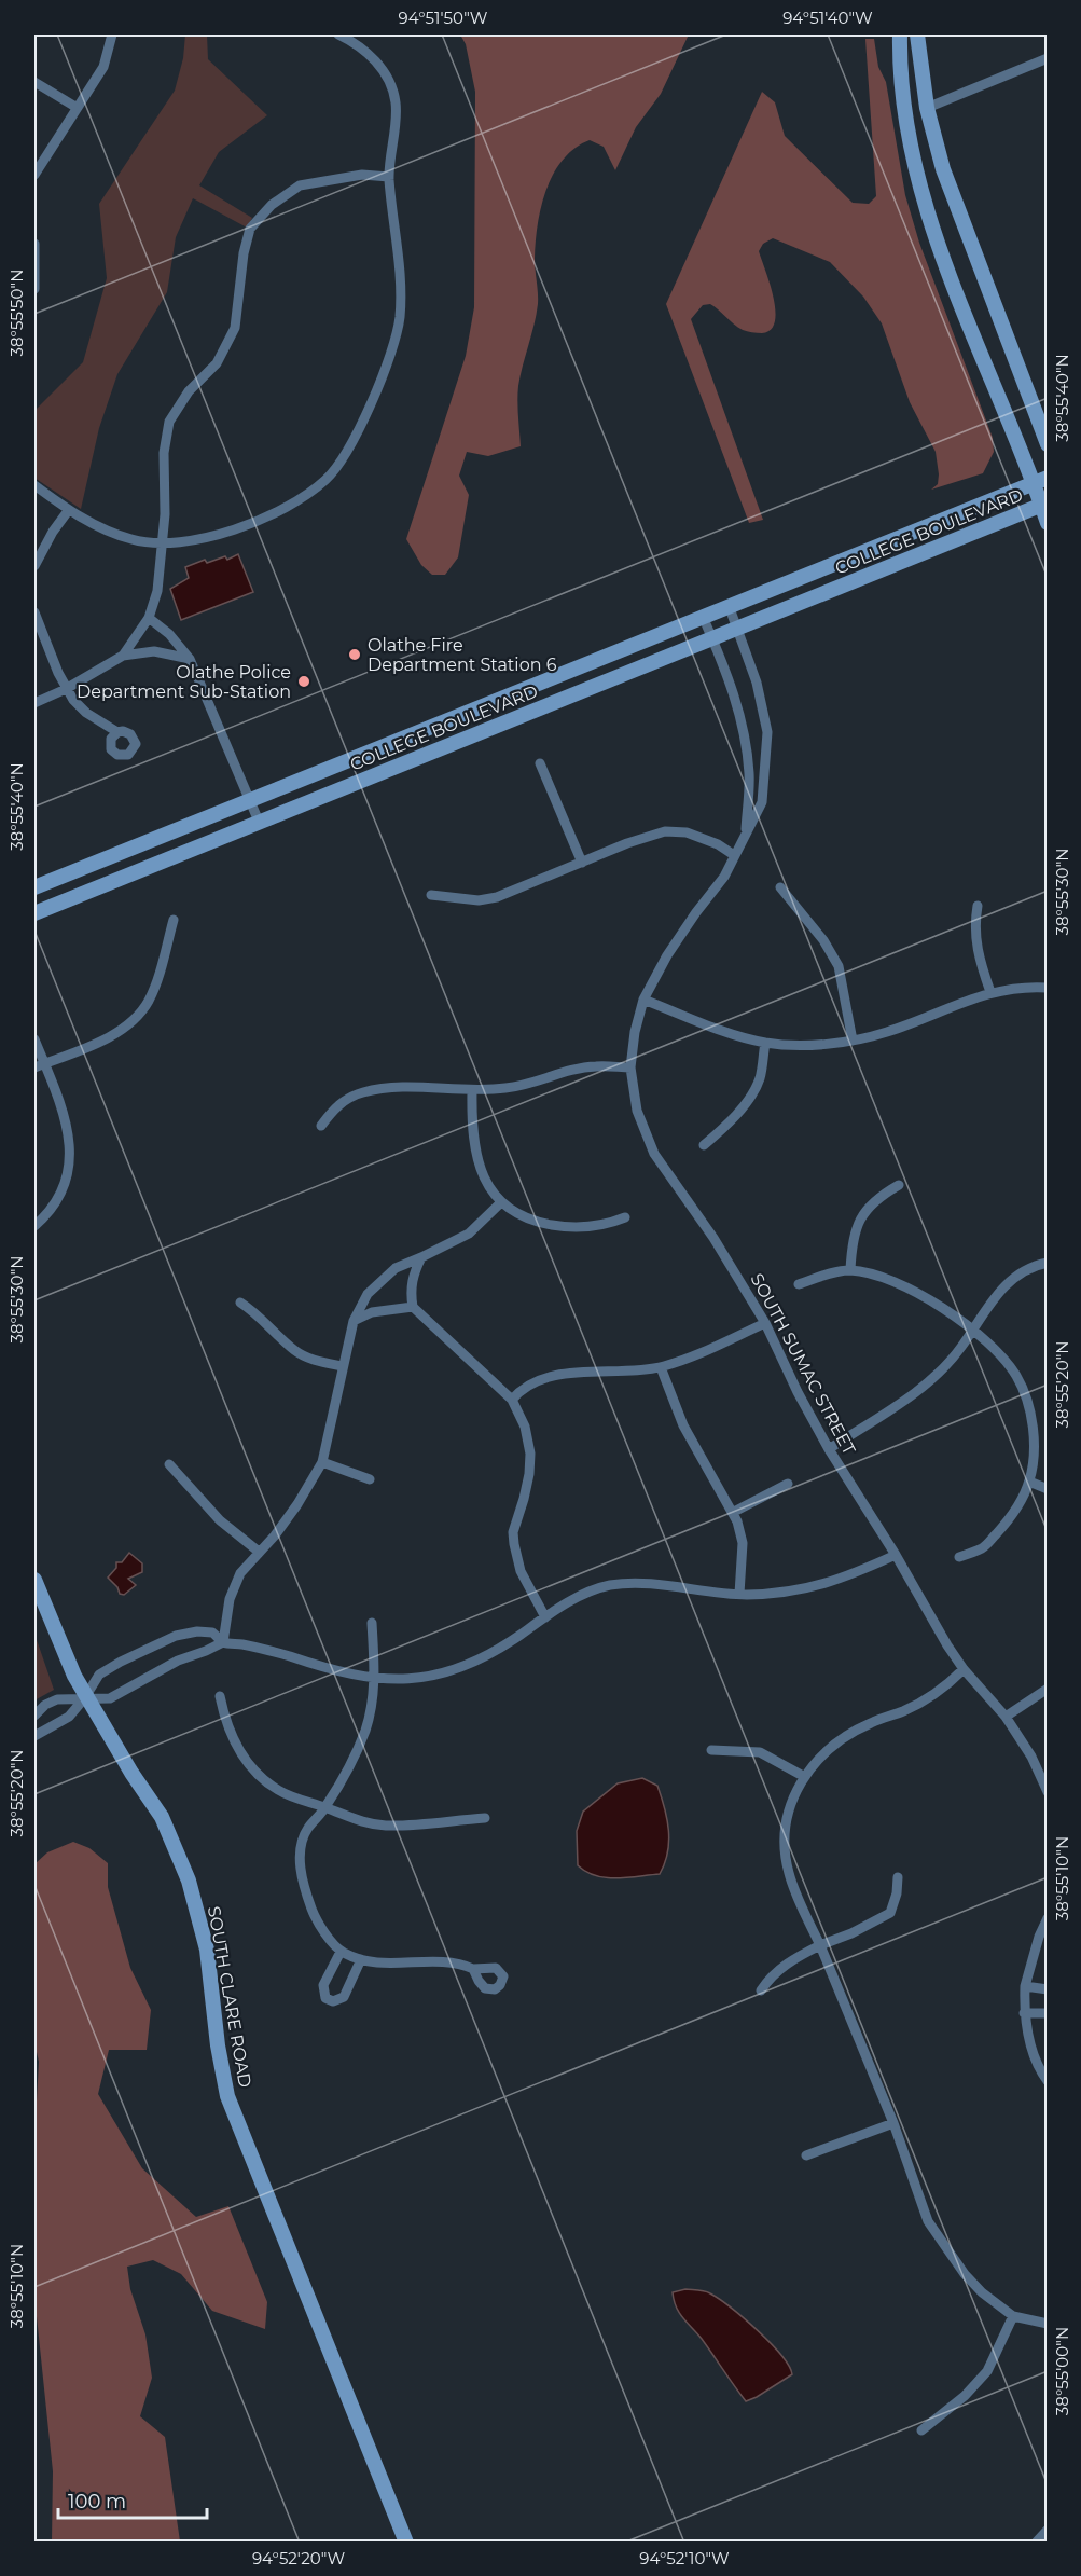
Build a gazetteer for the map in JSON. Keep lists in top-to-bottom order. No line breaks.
{"streets":{"street":["COLLEGE BOULEVARD","SOUTH SUMAC STREET","SOUTH CLARE ROAD"]},"crossings":[["COLLEGE BOULEVARD","SOUTH SUMAC STREET"]],"places":["Olathe Fire Department Station 6","Olathe Police Department Sub-Station"],"scale_bar":"100 m","coordinates":["94°51'50\"W","94°51'40\"W","38°55'50\"N","38°55'40\"N","38°55'30\"N","38°55'20\"N","38°55'10\"N","38°55'00\"N","94°52'20\"W","94°52'10\"W"]}
